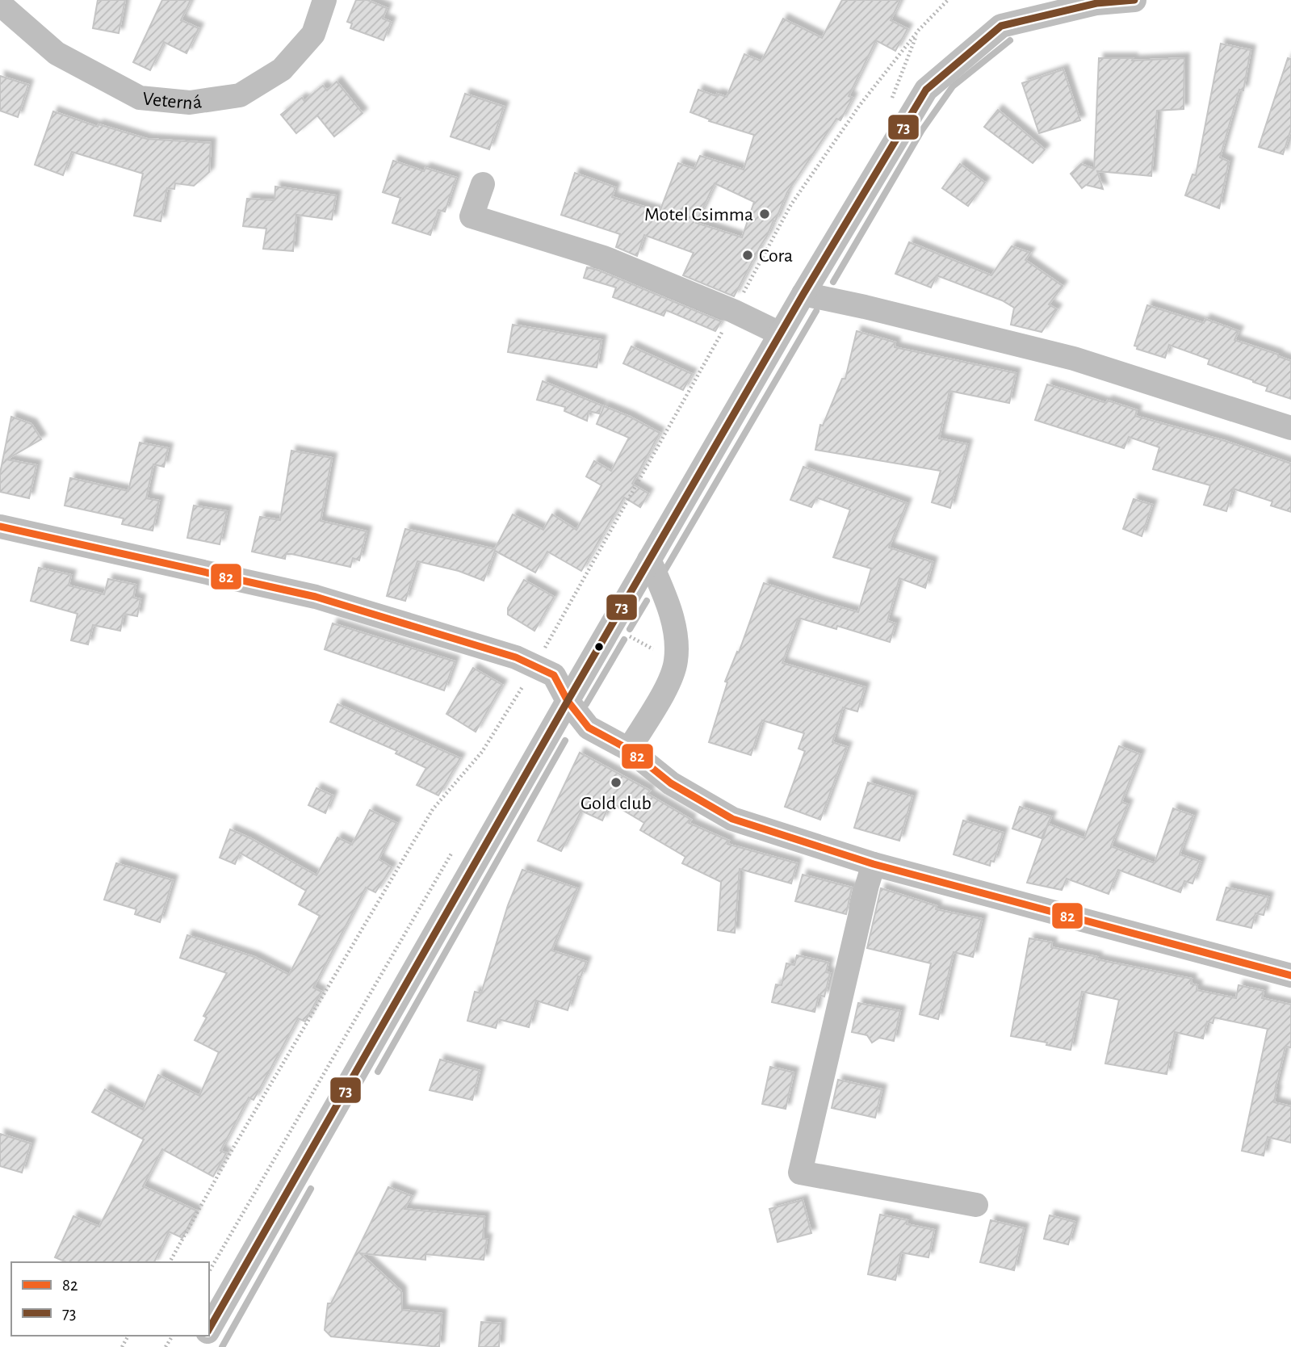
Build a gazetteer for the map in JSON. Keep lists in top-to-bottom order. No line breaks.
{"streets":{"street":["Veterná"]},"places":["Motel Csimma","Cora","Gold club"],"lines":["transit line 73","transit line 82"],"legend":["82","73"]}
